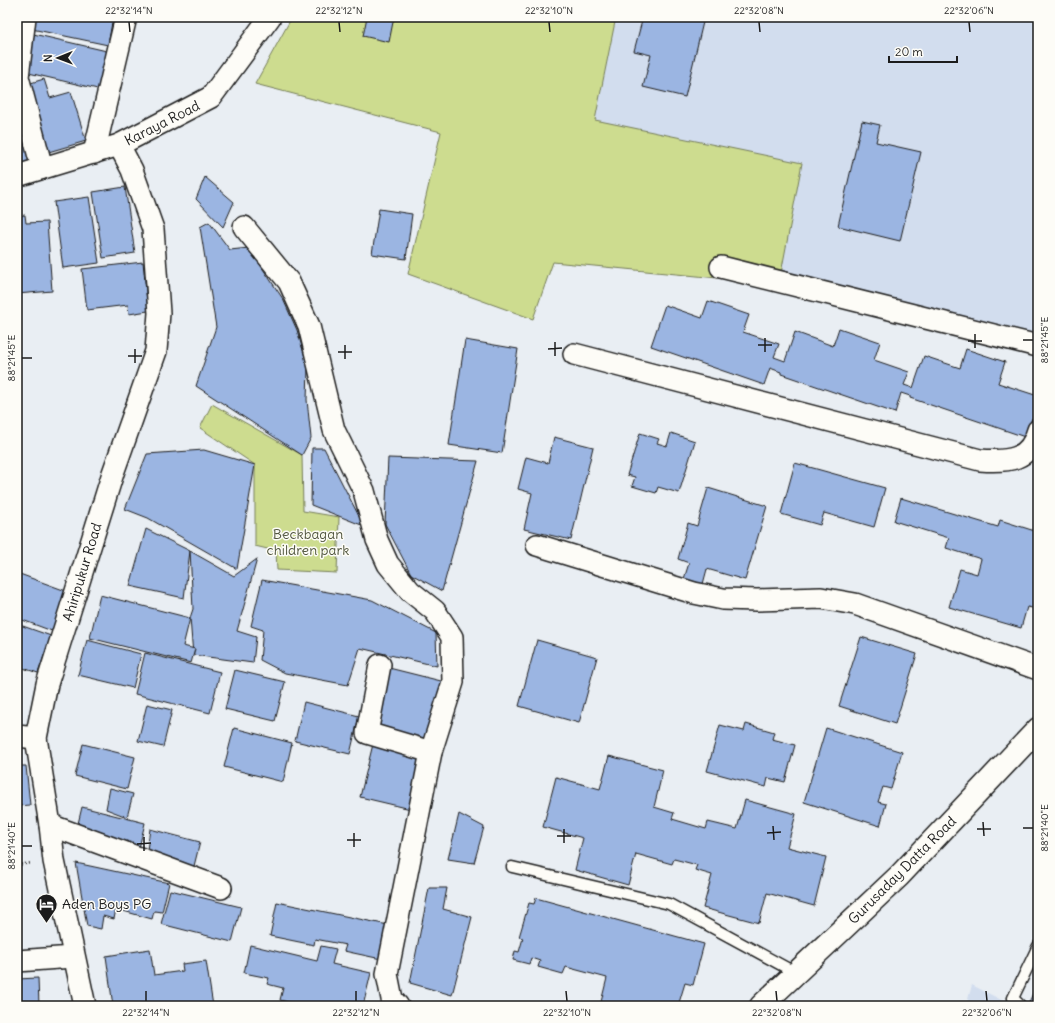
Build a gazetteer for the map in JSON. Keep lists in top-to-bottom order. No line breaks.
{"streets":{"street":["Karaya Road","Ahiripukur Road","Gurusaday Datta Road"]},"crossings":[["Karaya Road","Ahiripukur Road"]],"parks":["Beckbagan children park"],"places":{"hotel":["Aden Boys PG"]},"scale_bar":"20 m","north":"left","coordinates":["22°32'14\"N","22°32'12\"N","22°32'10\"N","22°32'08\"N","22°32'06\"N","88°21'45\"E","88°21'40\"E"]}
